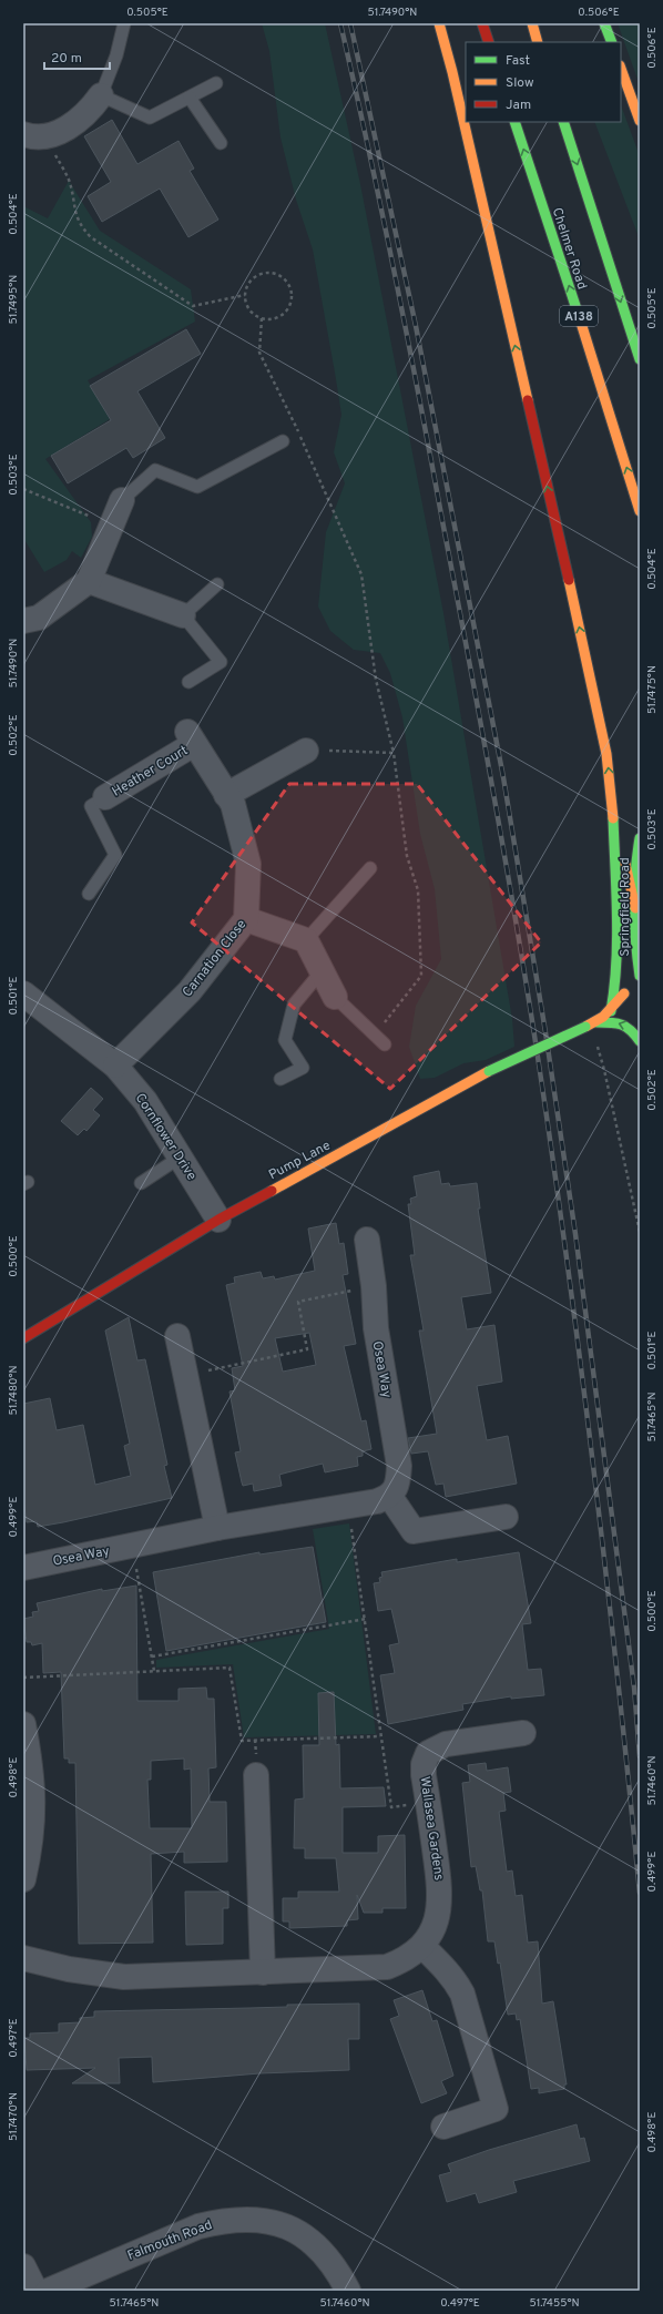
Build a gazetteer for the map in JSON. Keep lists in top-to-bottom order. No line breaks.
{"streets":{"main road":["Chelmer Road","A138","Springfield Road","Pump Lane"],"street":["Heather Court","Carnation Close","Cornflower Drive","Osea Way","Wallasea Gardens","Falmouth Road"]},"crossings":[["Heather Court","Carnation Close"],["Springfield Road","Pump Lane"],["Carnation Close","Cornflower Drive"],["Cornflower Drive","Pump Lane"]],"legend":["Fast","Slow","Jam"],"scale_bar":"20 m","coordinates":["0.505°E","51.7490°N","0.506°E","0.504°E","51.7495°N","0.503°E","51.7475°N","0.502°E","0.501°E","0.500°E","51.7480°N","51.7465°N","0.499°E","0.498°E","51.7460°N","0.497°E","51.7470°N","51.7455°N"]}
